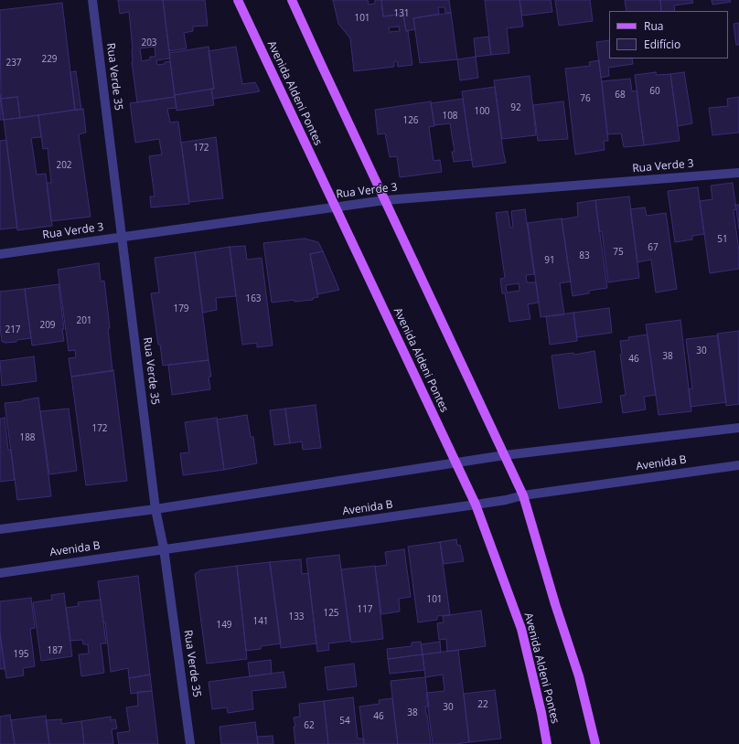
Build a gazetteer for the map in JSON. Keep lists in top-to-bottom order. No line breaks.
{"streets":{"main road":["Avenida Aldeni Pontes"],"street":["Rua Verde 35","Rua Verde 3","Avenida B"]},"crossings":[["Rua Verde 35","Rua Verde 3"],["Rua Verde 35","Avenida B"],["Avenida Aldeni Pontes","Rua Verde 3"],["Avenida Aldeni Pontes","Avenida B"]],"house_numbers":["131","101","203","229","237","60","68","76","92","100","108","126","172","202","51","67","75","83","91","163","179","201","209","217","30","38","46","172","188","101","117","125","133","141","149","187","195","22","30","38","46","54","62"],"legend":["Rua","Edifício"]}
